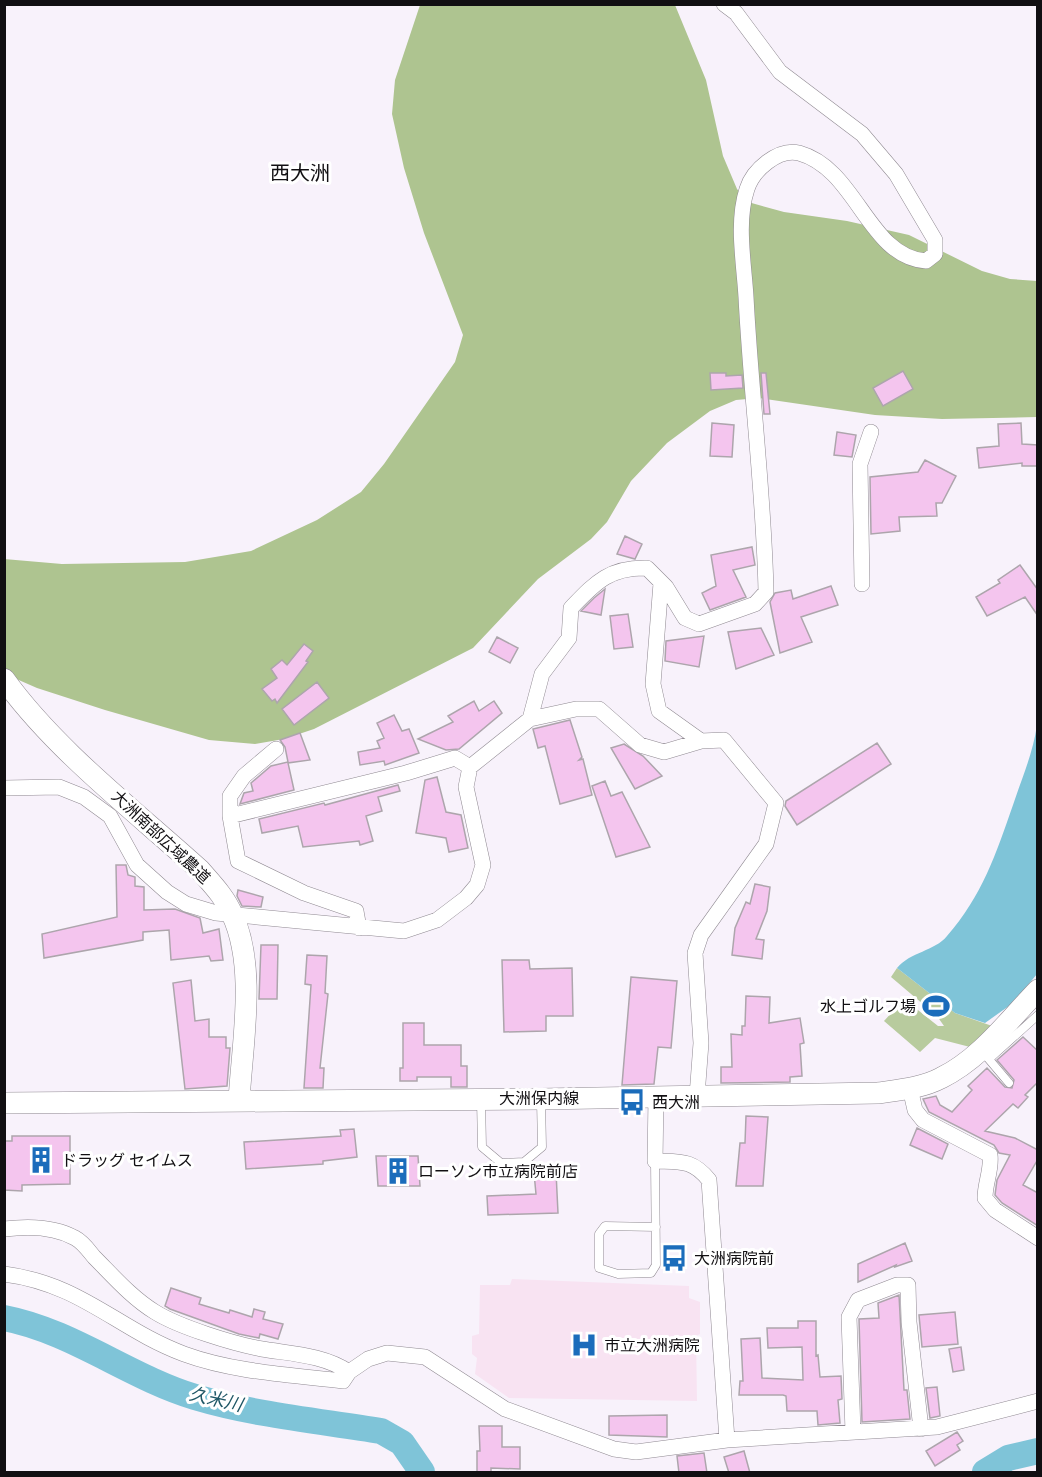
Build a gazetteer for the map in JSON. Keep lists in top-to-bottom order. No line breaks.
{"streets":{"main road":["大洲南部広域農道","大洲保内線"]},"crossings":[["大洲南部広域農道","大洲保内線"]],"districts":["西大洲"],"water":["久米川"],"places":{"sports":["水上ゴルフ場"],"bus stop":["西大洲","大洲病院前"],"building":["ドラッグ セイムス","ローソン市立病院前店"],"hospital":["市立大洲病院"]}}
